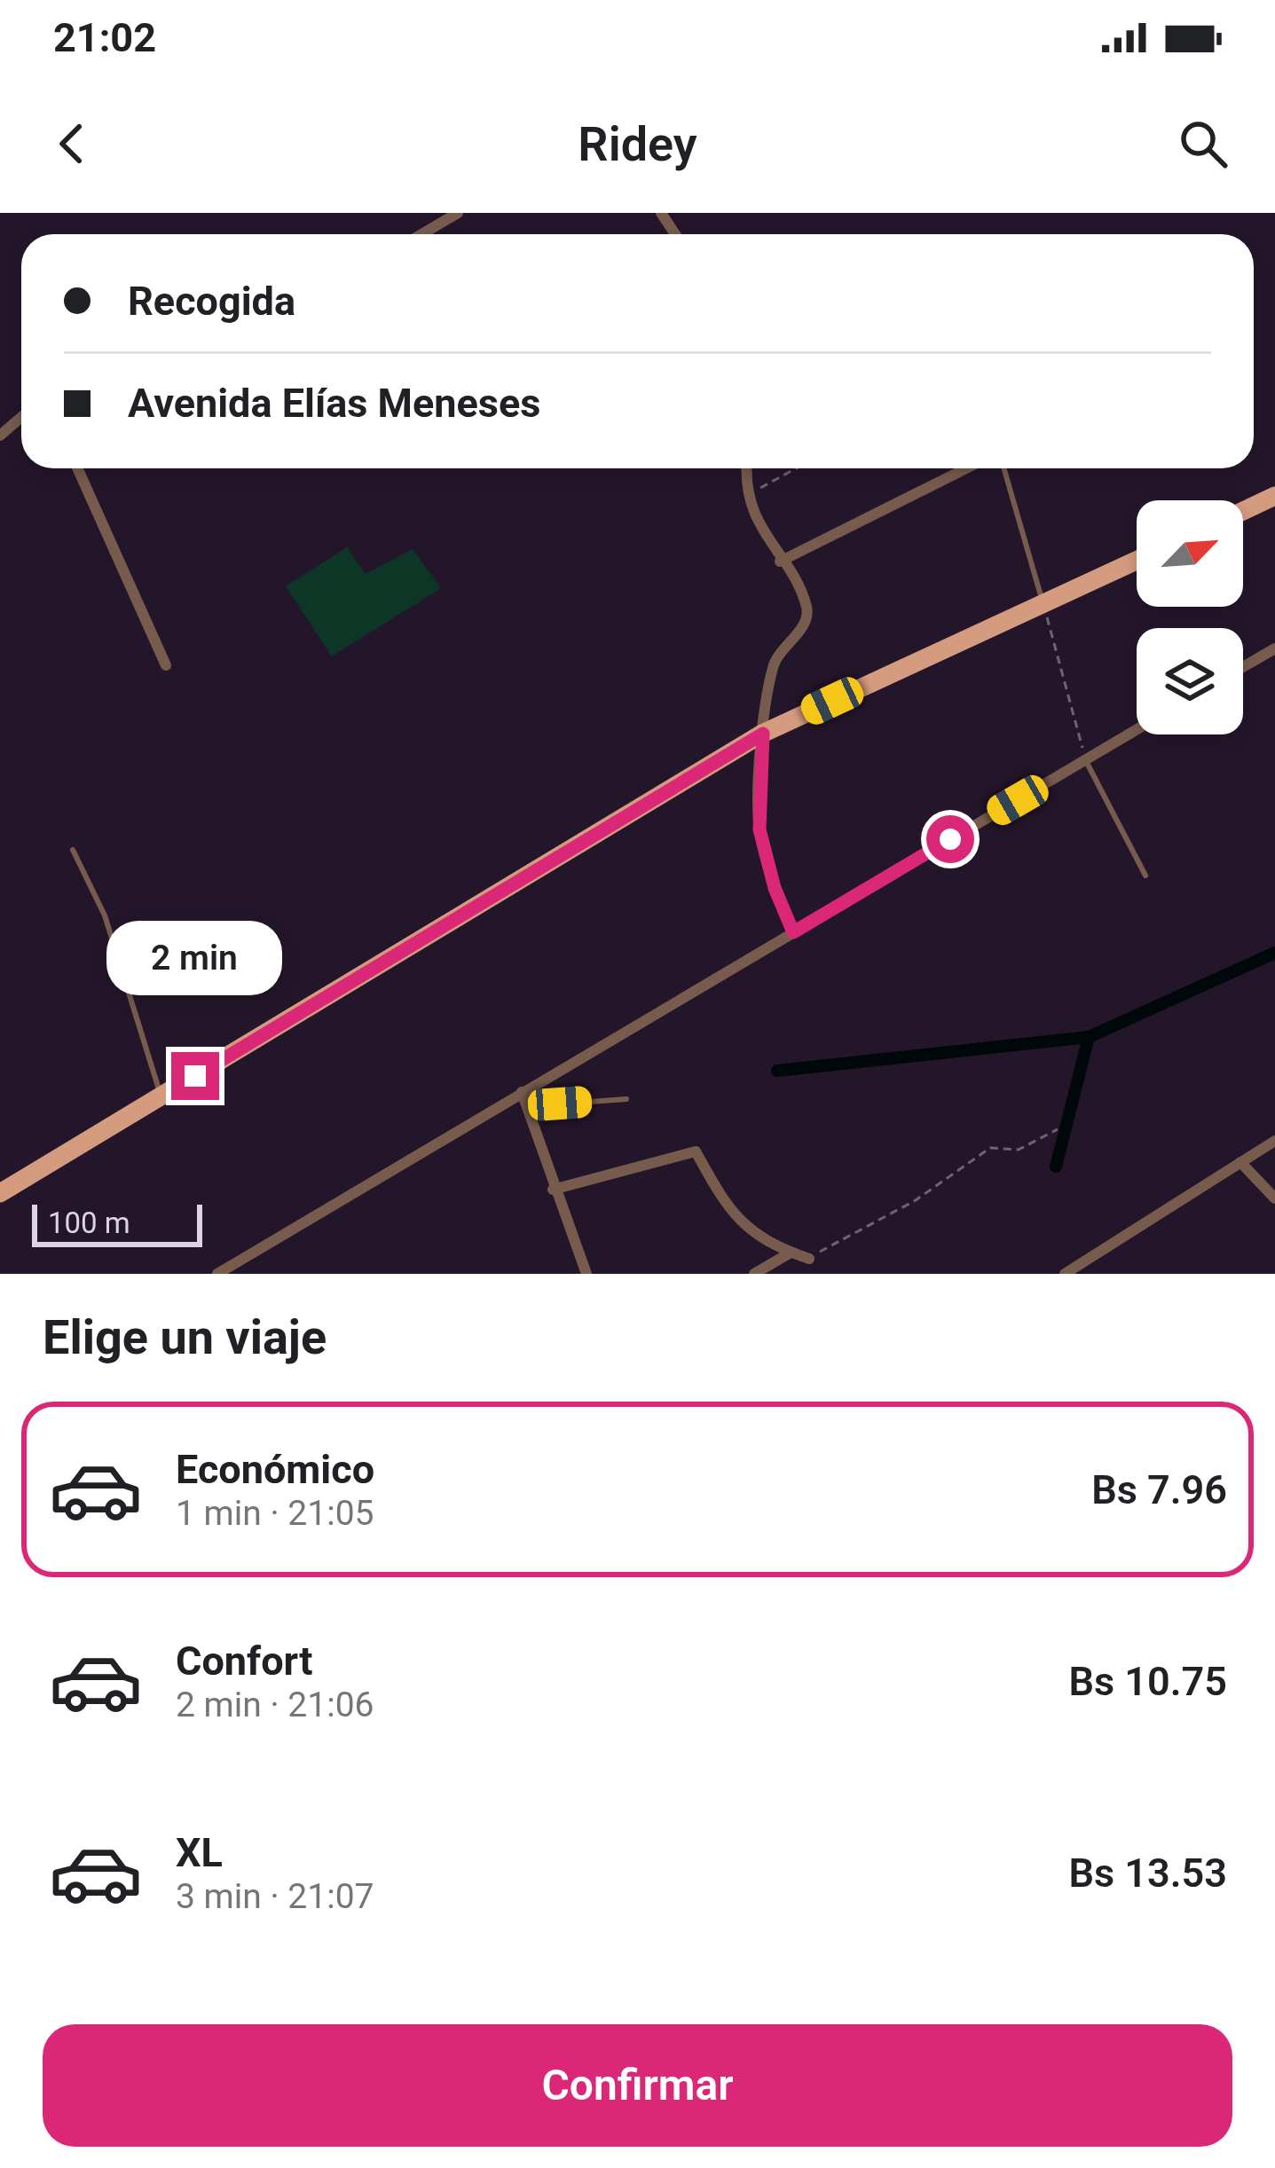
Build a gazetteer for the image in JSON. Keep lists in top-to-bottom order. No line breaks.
{"scale_bar":"100 m","north":"top right","page":{"status":"21:02","header":"Ridey","banner":["Recogida","Avenida Elías Meneses"],"bubble":"2 min","scale":"100 m","heading":"Elige un viaje","list":[{"name":"Económico","note":"1 min · 21:05","value":"Bs 7.96"},{"name":"Confort","note":"2 min · 21:06","value":"Bs 10.75"},{"name":"XL","note":"3 min · 21:07","value":"Bs 13.53"}],"buttons":"Confirmar"}}
